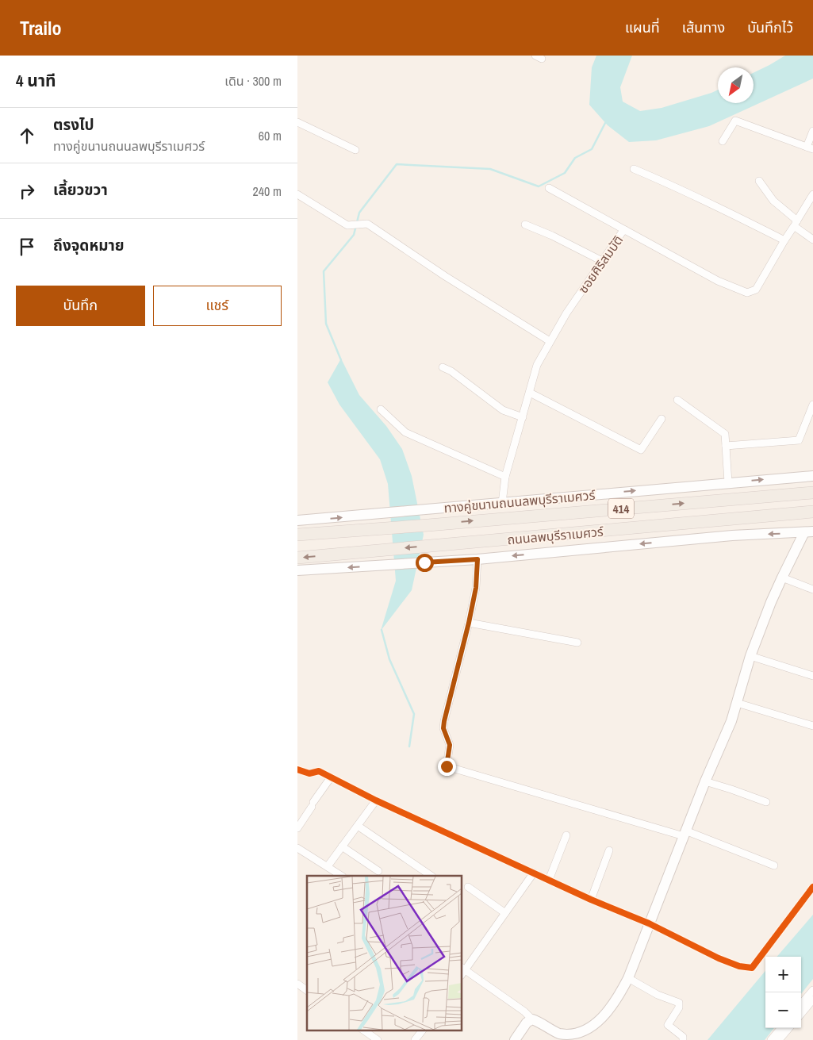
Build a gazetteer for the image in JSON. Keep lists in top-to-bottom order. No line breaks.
{"streets":{"main road":["ทางคู่ขนานถนนลพบุรีราเมศวร์","414","ถนนลพบุรีราเมศวร์"],"street":["ซอยศิริสมบัติ"]},"crossings":[["ซอยศิริสมบัติ","ทางคู่ขนานถนนลพบุรีราเมศวร์"]],"north":"bottom left","page":{"header":"Trailo","nav":["แผนที่","เส้นทาง","บันทึกไว้"],"heading":["4 นาที","เดิน · 300 m"],"list":[["ตรงไป","ทางคู่ขนานถนนลพบุรีราเมศวร์","60 m"],["เลี้ยวขวา","240 m"],"ถึงจุดหมาย"],"buttons":["บันทึก","แชร์"],"map_buttons":["+","−"]}}
